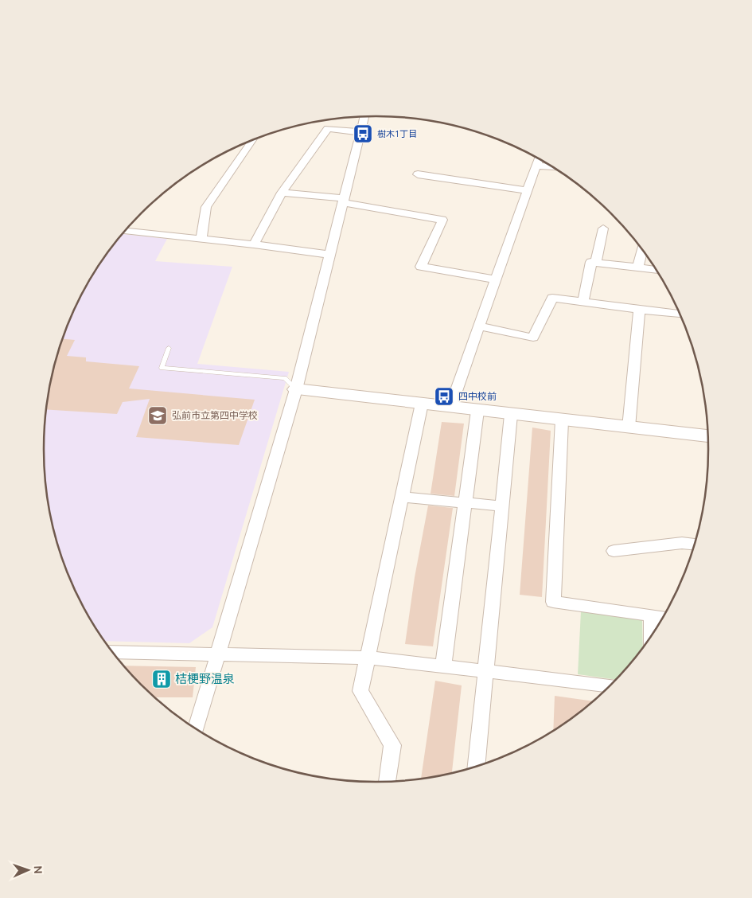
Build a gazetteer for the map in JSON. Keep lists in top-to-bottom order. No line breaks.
{"places":{"bus stop":["樹木1丁目","四中校前"],"school or university":["弘前市立第四中学校"],"building":["桔梗野温泉"]},"north":"right"}
